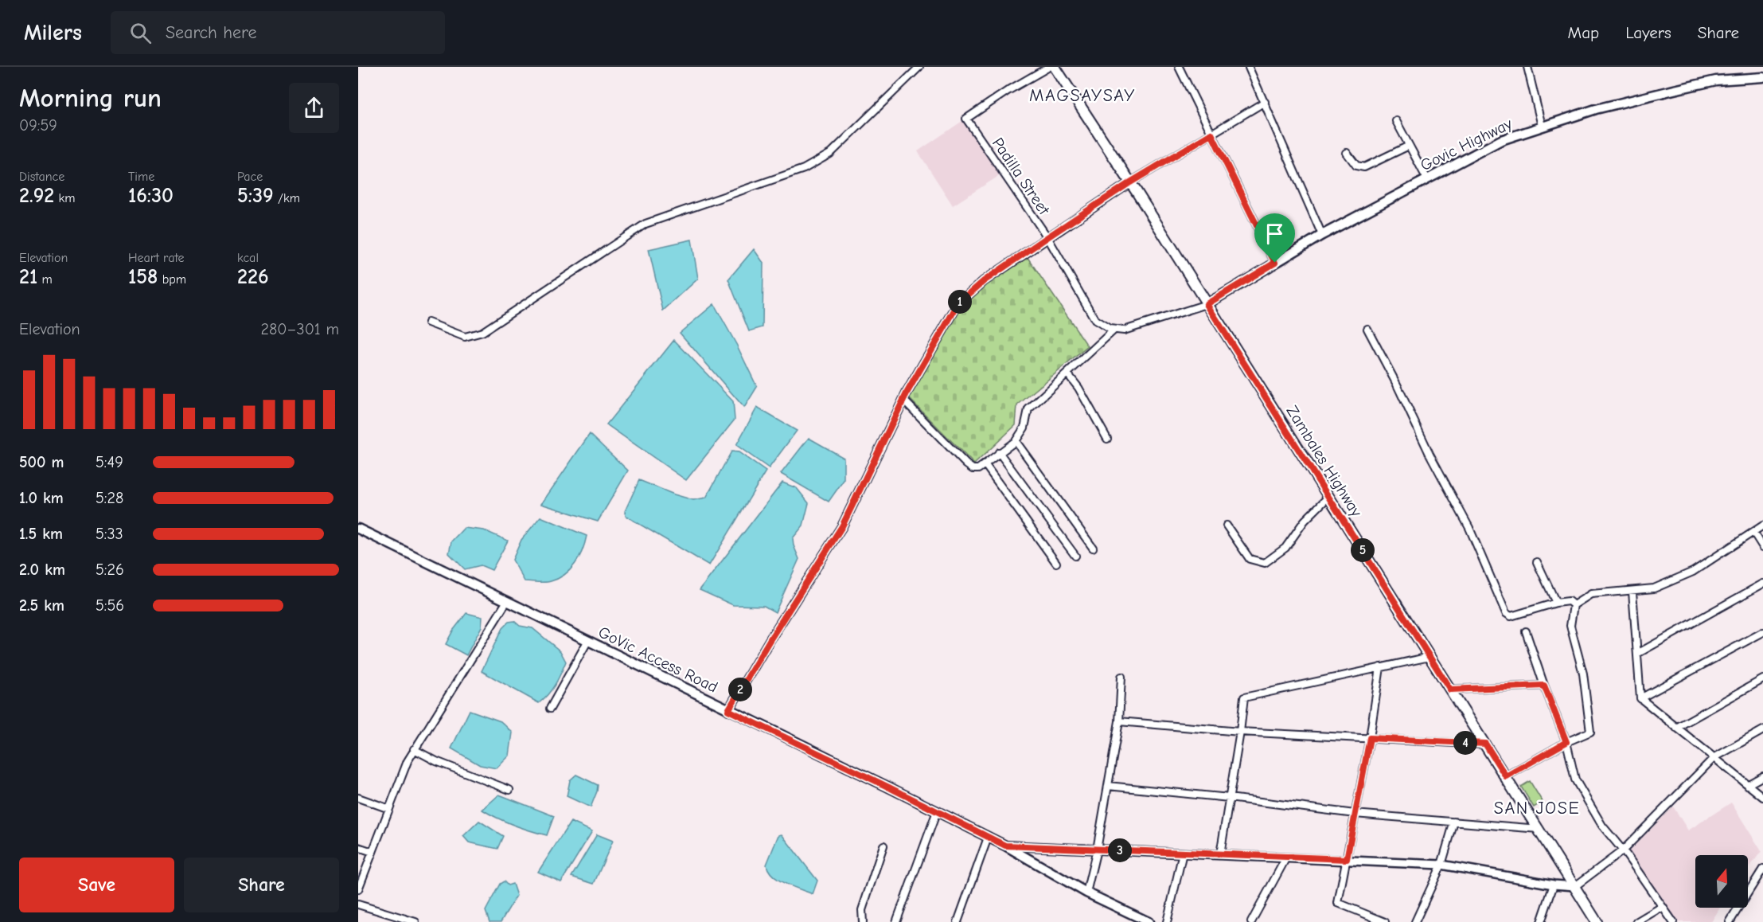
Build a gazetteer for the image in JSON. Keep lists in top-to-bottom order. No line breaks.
{"streets":{"main road":["Govic Highway","Zambales Highway","GoVic Access Road"],"street":["Padilla Street"]},"crossings":[["Govic Highway","Zambales Highway"]],"districts":["MAGSAYSAY","SAN JOSE"],"north":"top","page":{"header":"Milers","search":"Search here","nav":["Map","Layers","Share"],"heading":["Morning run","09:59"],"stats":[["Distance","2.92 km"],["Time","16:30"],["Pace","5:39 /km"],["Elevation","21 m"],["Heart rate","158 bpm"],["kcal","226"]],"pins":["1","5","2","4","3"],"chart":["Elevation","280–301 m"],"list":[{"name":"500 m","note":"5:49"},{"name":"1.0 km","note":"5:28"},{"name":"1.5 km","note":"5:33"},{"name":"2.0 km","note":"5:26"},{"name":"2.5 km","note":"5:56"}],"buttons":["Save","Share"]}}
